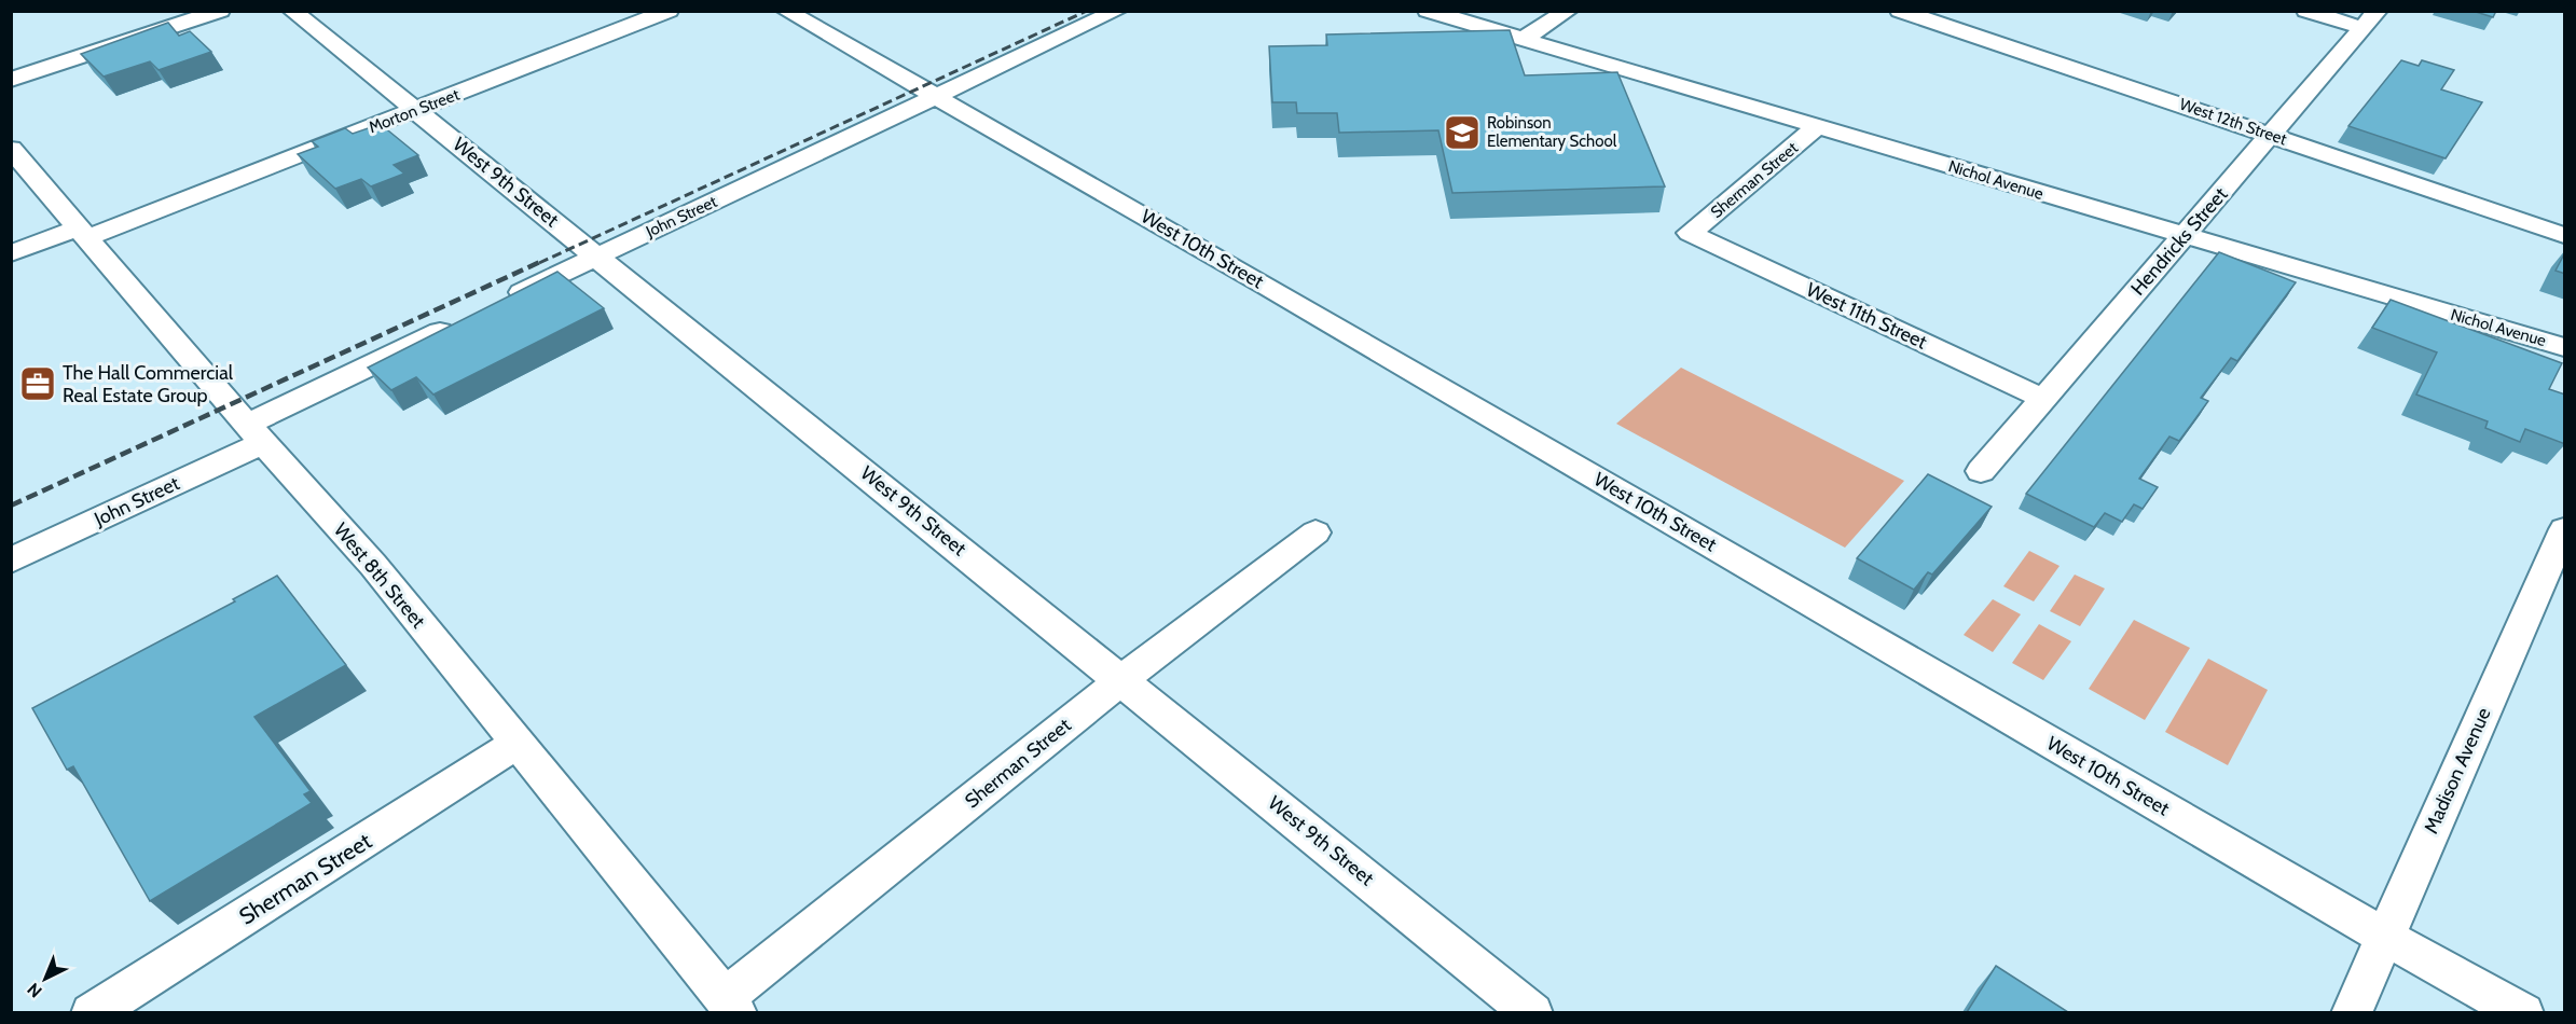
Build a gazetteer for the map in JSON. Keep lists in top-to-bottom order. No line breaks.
{"streets":{"street":["Morton Street","West 12th Street","Sherman Street","Nichol Avenue","West 9th Street","John Street","Hendricks Street","West 10th Street","West 11th Street","West 8th Street","Madison Avenue"]},"crossings":[["Morton Street","West 9th Street"],["Morton Street","West 8th Street"],["West 12th Street","Hendricks Street"],["Sherman Street","Nichol Avenue"],["Sherman Street","West 9th Street"],["Sherman Street","West 11th Street"],["Sherman Street","West 8th Street"],["Nichol Avenue","Hendricks Street"],["West 9th Street","John Street"],["John Street","West 10th Street"],["John Street","West 8th Street"],["Hendricks Street","West 11th Street"],["West 10th Street","Madison Avenue"]],"places":{"school or university":["Robinson Elementary School"],"office":["The Hall Commercial Real Estate Group"]},"north":"bottom left"}
